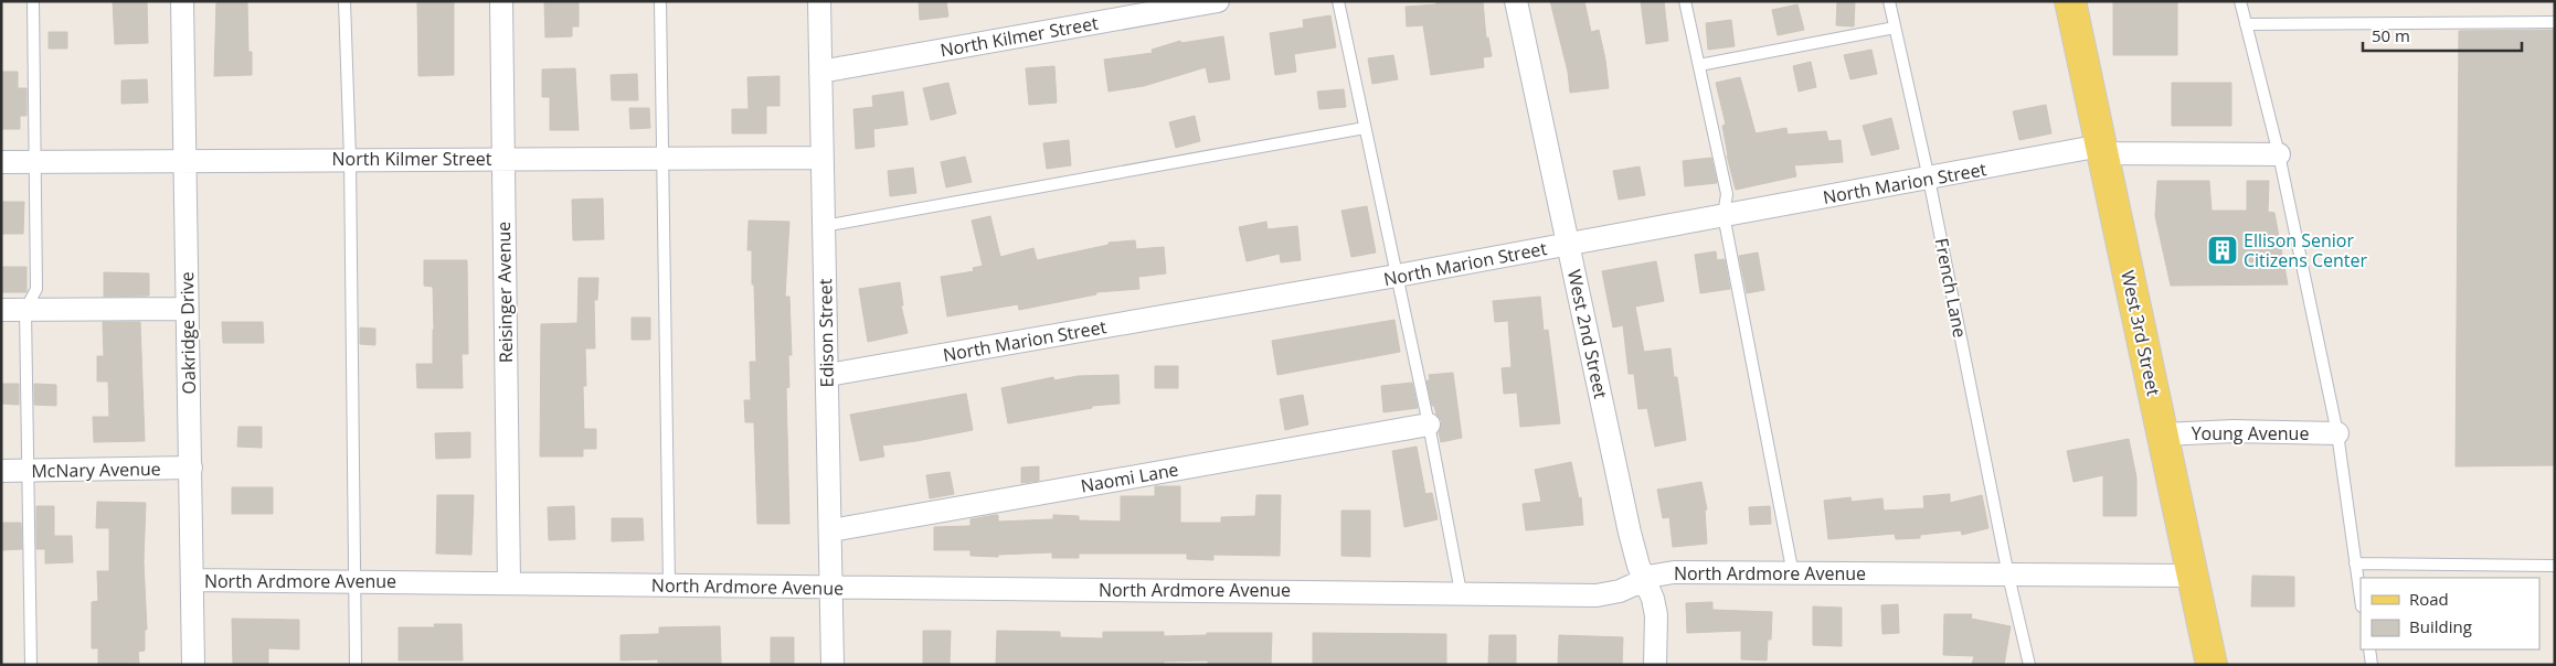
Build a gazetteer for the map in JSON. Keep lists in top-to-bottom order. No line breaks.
{"streets":{"main road":["West 3rd Street"],"street":["North Kilmer Street","North Marion Street","Reisinger Avenue","Oakridge Drive","Edison Street","West 2nd Street","Young Avenue","McNary Avenue","Naomi Lane","North Ardmore Avenue"],"lane":["French Lane"]},"crossings":[["North Kilmer Street","Reisinger Avenue"],["North Kilmer Street","Oakridge Drive"],["North Kilmer Street","Edison Street"],["North Marion Street","French Lane"],["North Marion Street","Edison Street"],["North Marion Street","West 3rd Street"],["North Marion Street","West 2nd Street"],["French Lane","North Ardmore Avenue"],["Reisinger Avenue","North Ardmore Avenue"],["Oakridge Drive","McNary Avenue"],["Oakridge Drive","North Ardmore Avenue"],["Edison Street","Naomi Lane"],["Edison Street","North Ardmore Avenue"],["West 3rd Street","Young Avenue"],["West 3rd Street","North Ardmore Avenue"],["West 2nd Street","North Ardmore Avenue"]],"places":{"building":["Ellison Senior Citizens Center"]},"legend":["Road","Building"],"scale_bar":"50 m"}
